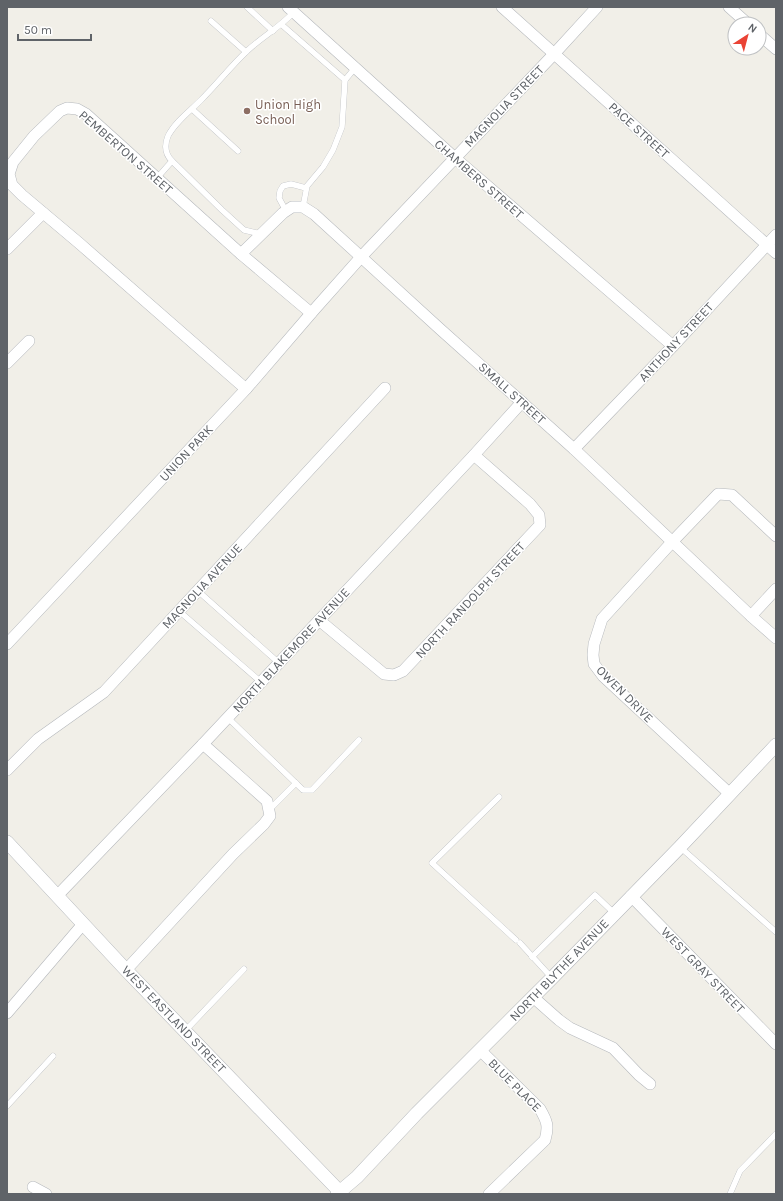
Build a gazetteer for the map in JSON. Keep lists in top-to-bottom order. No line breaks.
{"streets":{"street":["MAGNOLIA STREET","PACE STREET","PEMBERTON STREET","CHAMBERS STREET","ANTHONY STREET","SMALL STREET","UNION PARK","MAGNOLIA AVENUE","NORTH RANDOLPH STREET","NORTH BLAKEMORE AVENUE","OWEN DRIVE","NORTH BLYTHE AVENUE","WEST GRAY STREET","WEST EASTLAND STREET","BLUE PLACE"]},"crossings":[["MAGNOLIA STREET","PACE STREET"],["MAGNOLIA STREET","CHAMBERS STREET"],["MAGNOLIA STREET","SMALL STREET"],["MAGNOLIA STREET","UNION PARK"],["PACE STREET","ANTHONY STREET"],["PEMBERTON STREET","UNION PARK"],["CHAMBERS STREET","ANTHONY STREET"],["ANTHONY STREET","SMALL STREET"],["SMALL STREET","UNION PARK"],["SMALL STREET","NORTH BLAKEMORE AVENUE"],["SMALL STREET","OWEN DRIVE"],["NORTH RANDOLPH STREET","NORTH BLAKEMORE AVENUE"],["NORTH BLAKEMORE AVENUE","WEST EASTLAND STREET"],["OWEN DRIVE","NORTH BLYTHE AVENUE"],["NORTH BLYTHE AVENUE","WEST GRAY STREET"],["NORTH BLYTHE AVENUE","WEST EASTLAND STREET"],["NORTH BLYTHE AVENUE","BLUE PLACE"]],"places":["Union High School"],"scale_bar":"50 m","north":"top right"}
